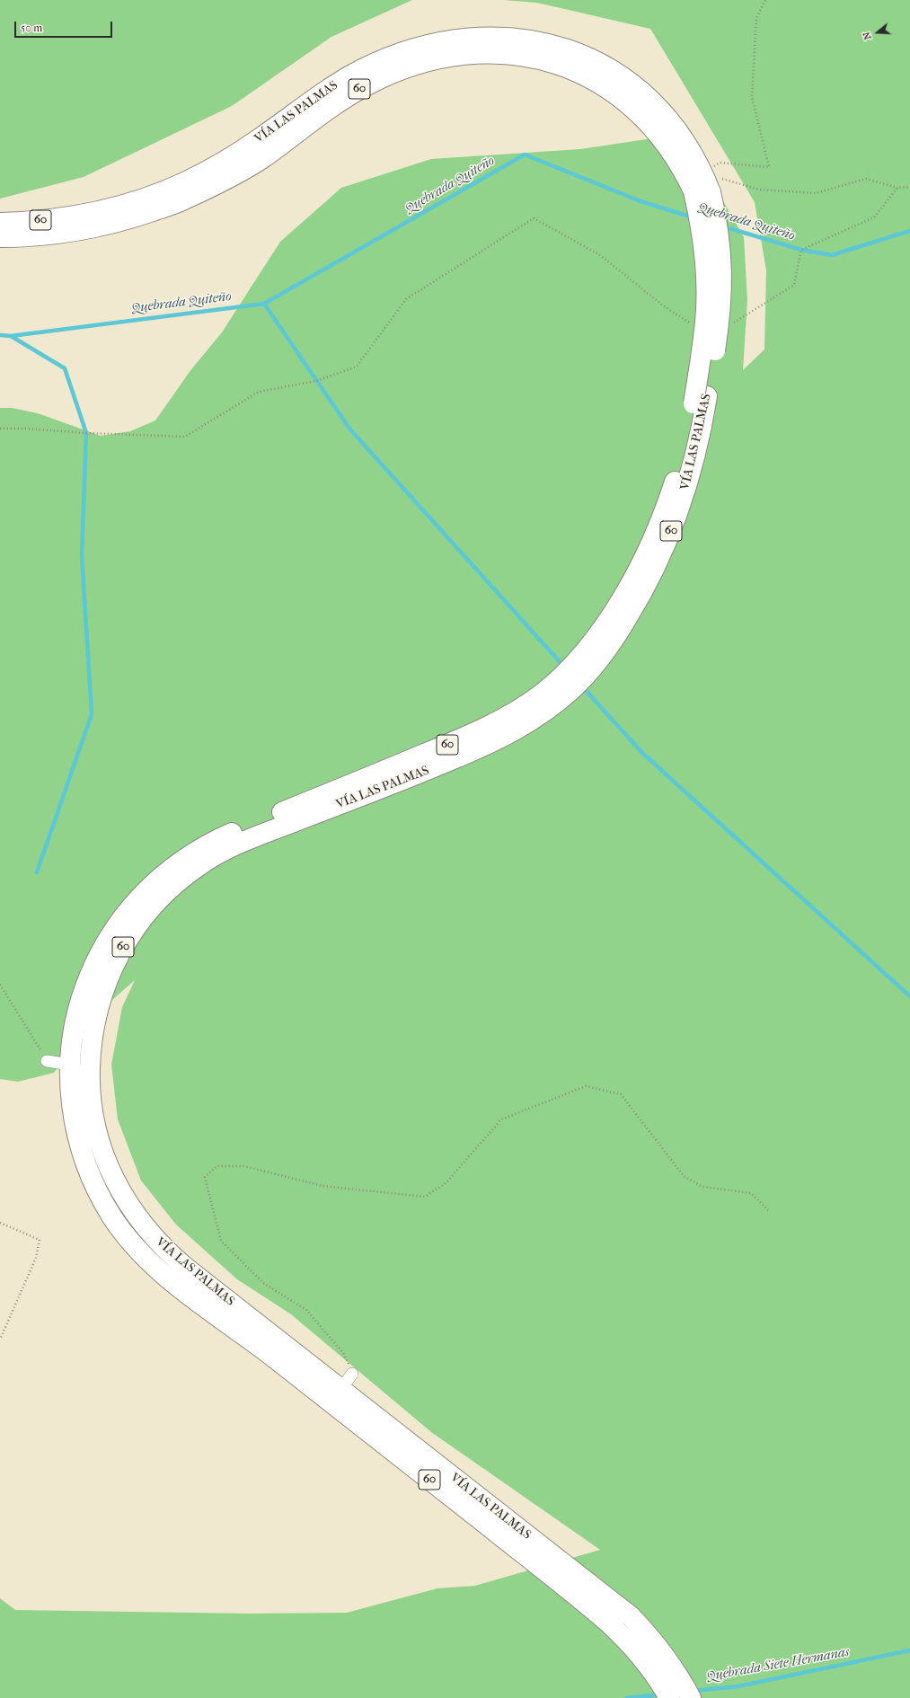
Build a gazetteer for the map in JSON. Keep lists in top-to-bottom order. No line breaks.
{"streets":{"highway":["60","VÍA LAS PALMAS"]},"water":["Quebrada Quiteño","Quebrada Siete Hermanas"],"scale_bar":"50 m","north":"left"}
